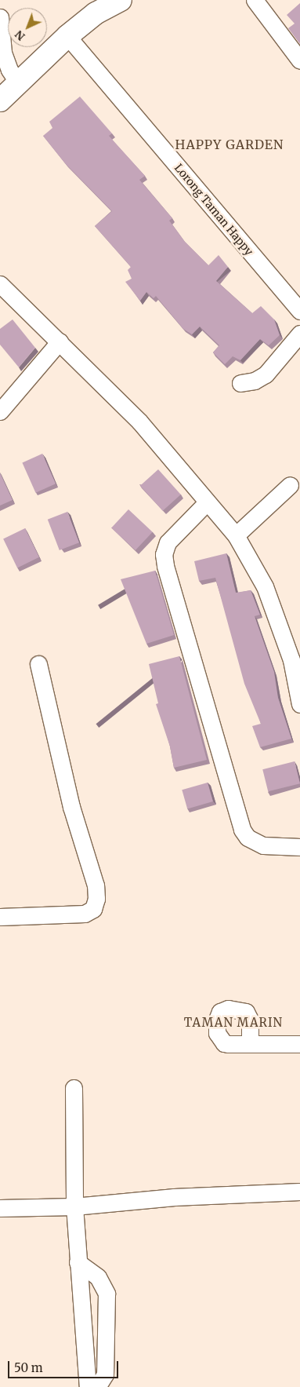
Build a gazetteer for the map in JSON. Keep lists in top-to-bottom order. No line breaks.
{"streets":{"street":["Lorong Taman Happy"]},"districts":["HAPPY GARDEN","TAMAN MARIN"],"scale_bar":"50 m","north":"bottom left"}
